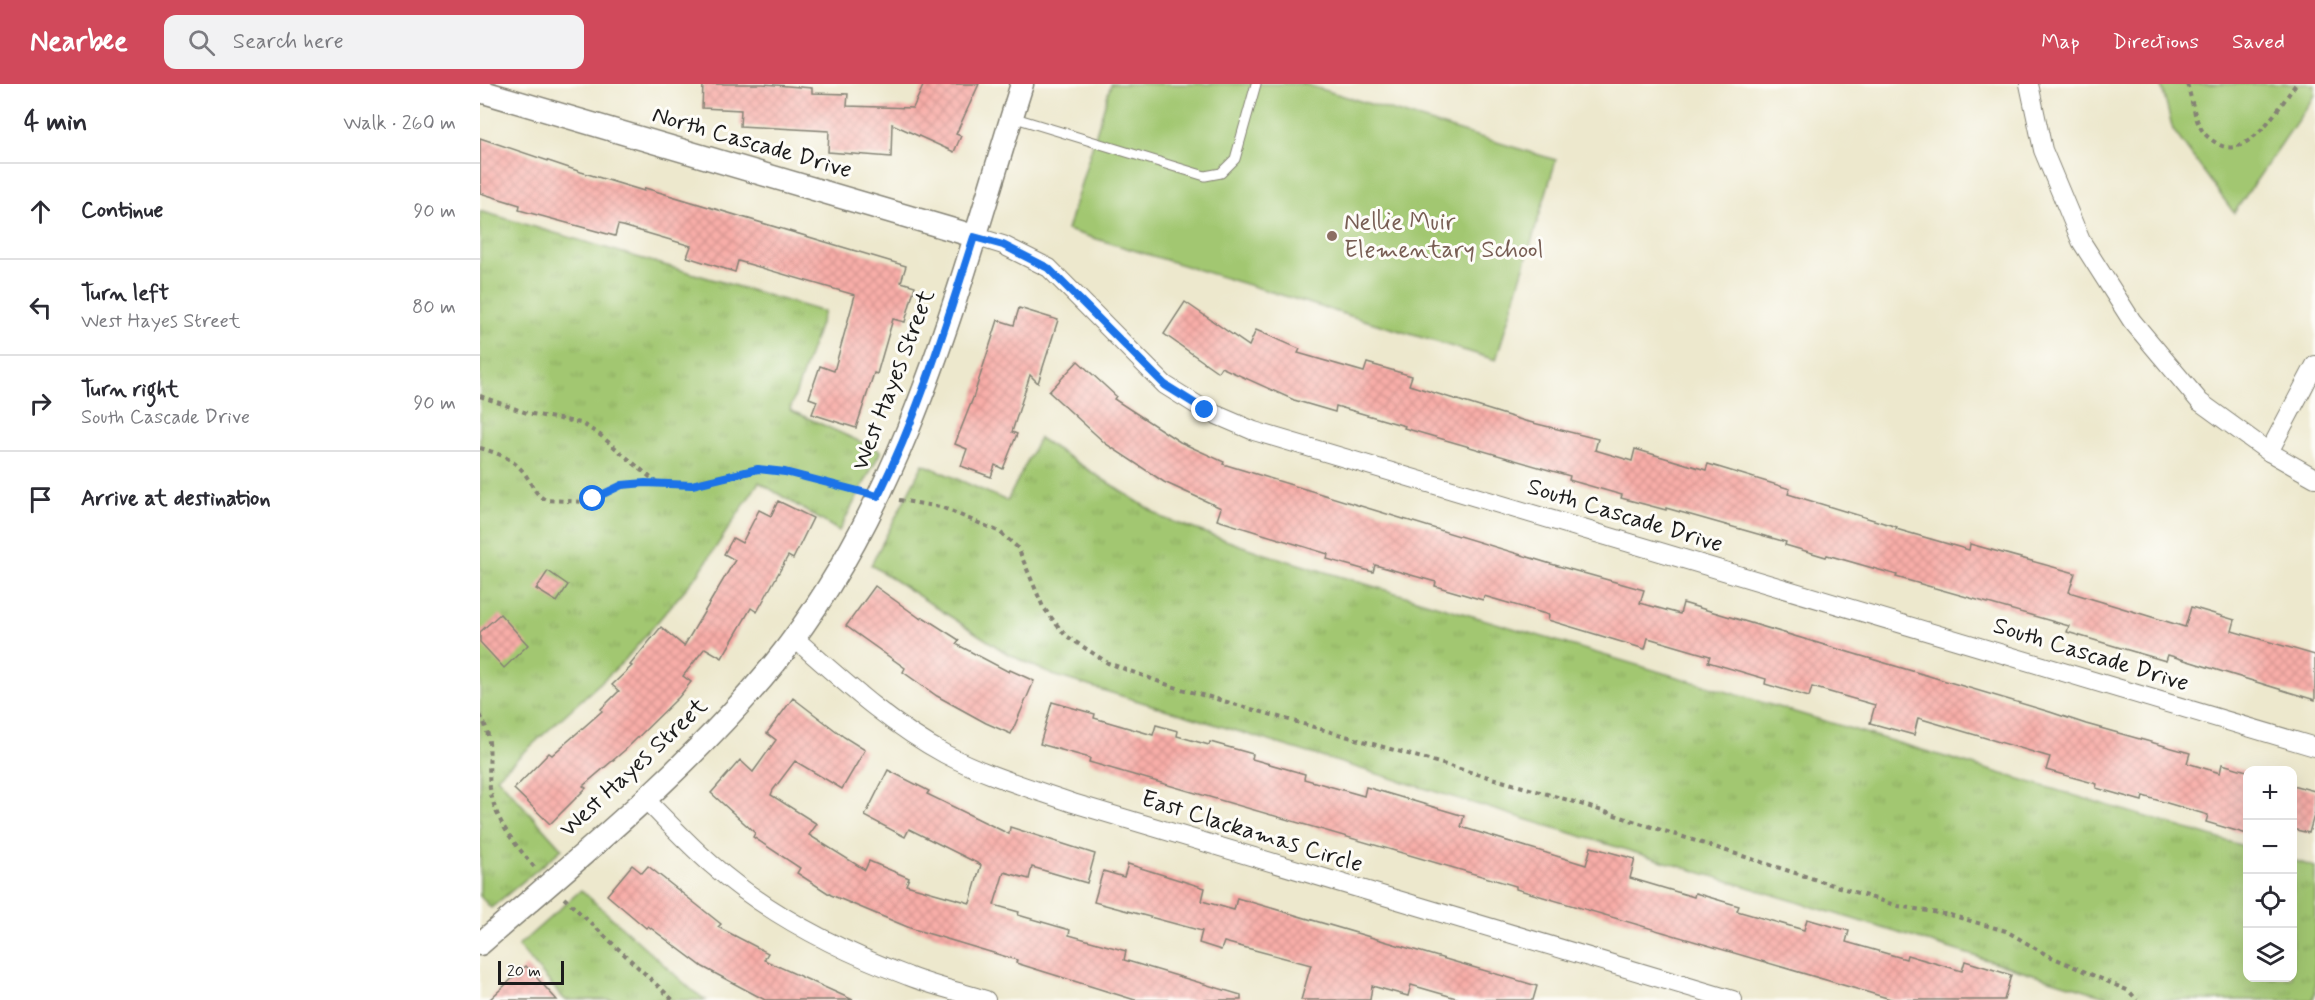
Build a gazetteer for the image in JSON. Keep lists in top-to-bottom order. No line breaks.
{"streets":{"street":["North Cascade Drive","West Hayes Street","South Cascade Drive","East Clackamas Circle"]},"crossings":[["North Cascade Drive","West Hayes Street"],["North Cascade Drive","South Cascade Drive"],["West Hayes Street","South Cascade Drive"],["West Hayes Street","East Clackamas Circle"]],"places":["Nellie Muir Elementary School"],"scale_bar":"20 m","page":{"header":"Nearbee","search":"Search here","nav":["Map","Directions","Saved"],"heading":["4 min","Walk · 260 m"],"list":[["Continue","90 m"],["Turn left","West Hayes Street","80 m"],["Turn right","South Cascade Drive","90 m"],"Arrive at destination"],"map_buttons":["+","−"],"scale":"20 m"}}
